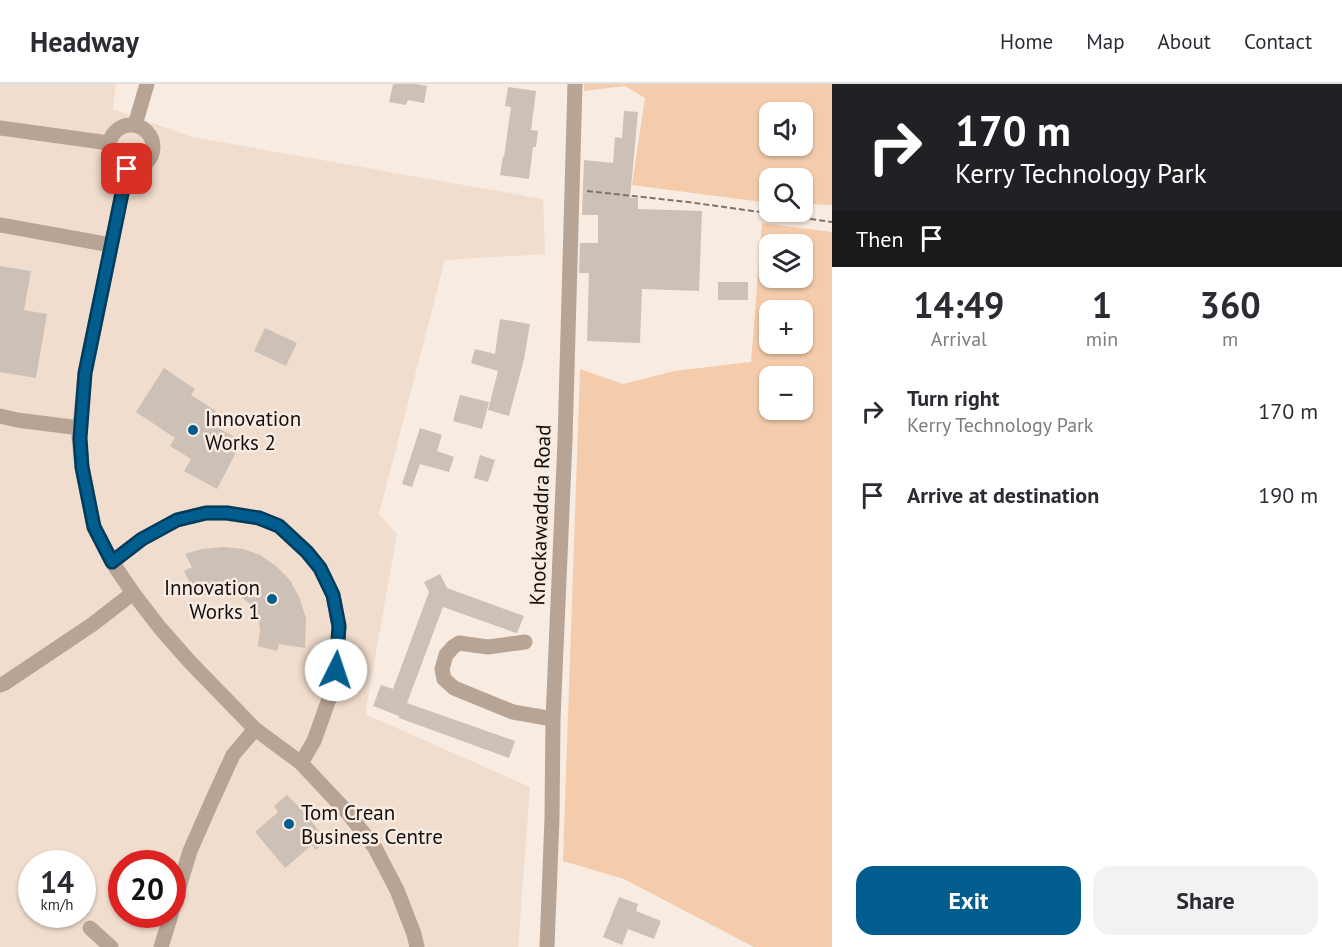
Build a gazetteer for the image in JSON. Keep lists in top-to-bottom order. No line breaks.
{"streets":{"street":["Knockawaddra Road"]},"places":["Innovation Works 2","Innovation Works 1","Tom Crean Business Centre"],"page":{"header":"Headway","nav":["Home","Map","About","Contact"],"turn":["170 m","Kerry Technology Park"],"map_buttons":["+","−"],"then":"Then","eta":["14:49","Arrival","1","min","360","m"],"list":[{"name":"Turn right","note":"Kerry Technology Park","value":"170 m"},{"name":"Arrive at destination","value":"190 m"}],"speed":"14 km/h","limit":"20","buttons":["Exit","Share"]}}
